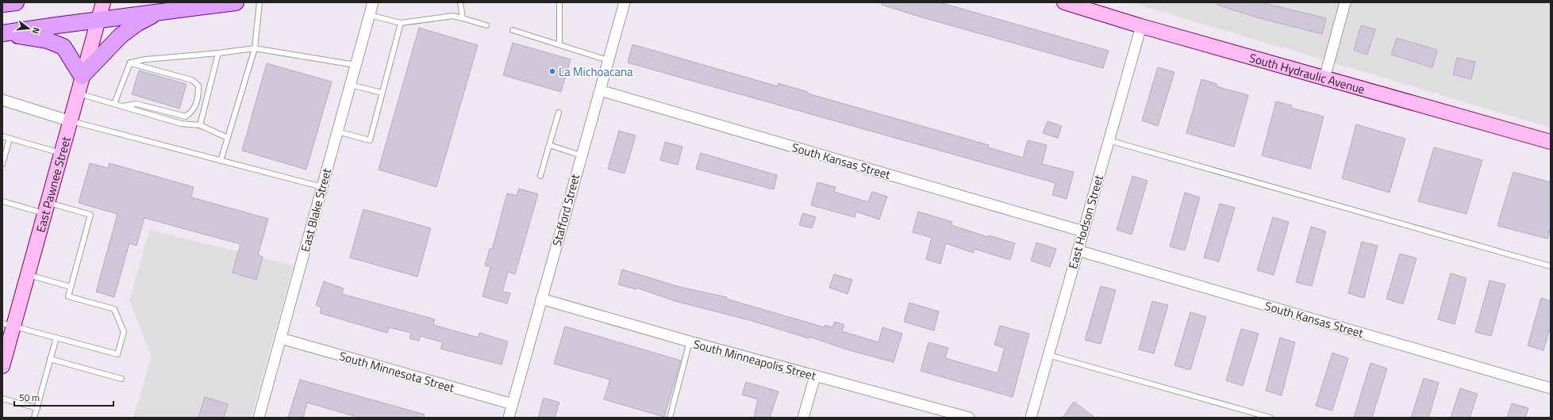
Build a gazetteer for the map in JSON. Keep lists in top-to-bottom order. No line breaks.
{"streets":{"street":["South Hydraulic Avenue","South Kansas Street","East Pawnee Street","East Blake Street","Stafford Street","East Hodson Street","South Minneapolis Street","South Minnesota Street"]},"crossings":[["South Hydraulic Avenue","East Hodson Street"],["South Kansas Street","Stafford Street"],["South Kansas Street","East Hodson Street"],["East Blake Street","South Minnesota Street"],["Stafford Street","South Minneapolis Street"],["Stafford Street","South Minnesota Street"]],"places":["La Michoacana"],"scale_bar":"50 m","north":"right"}
